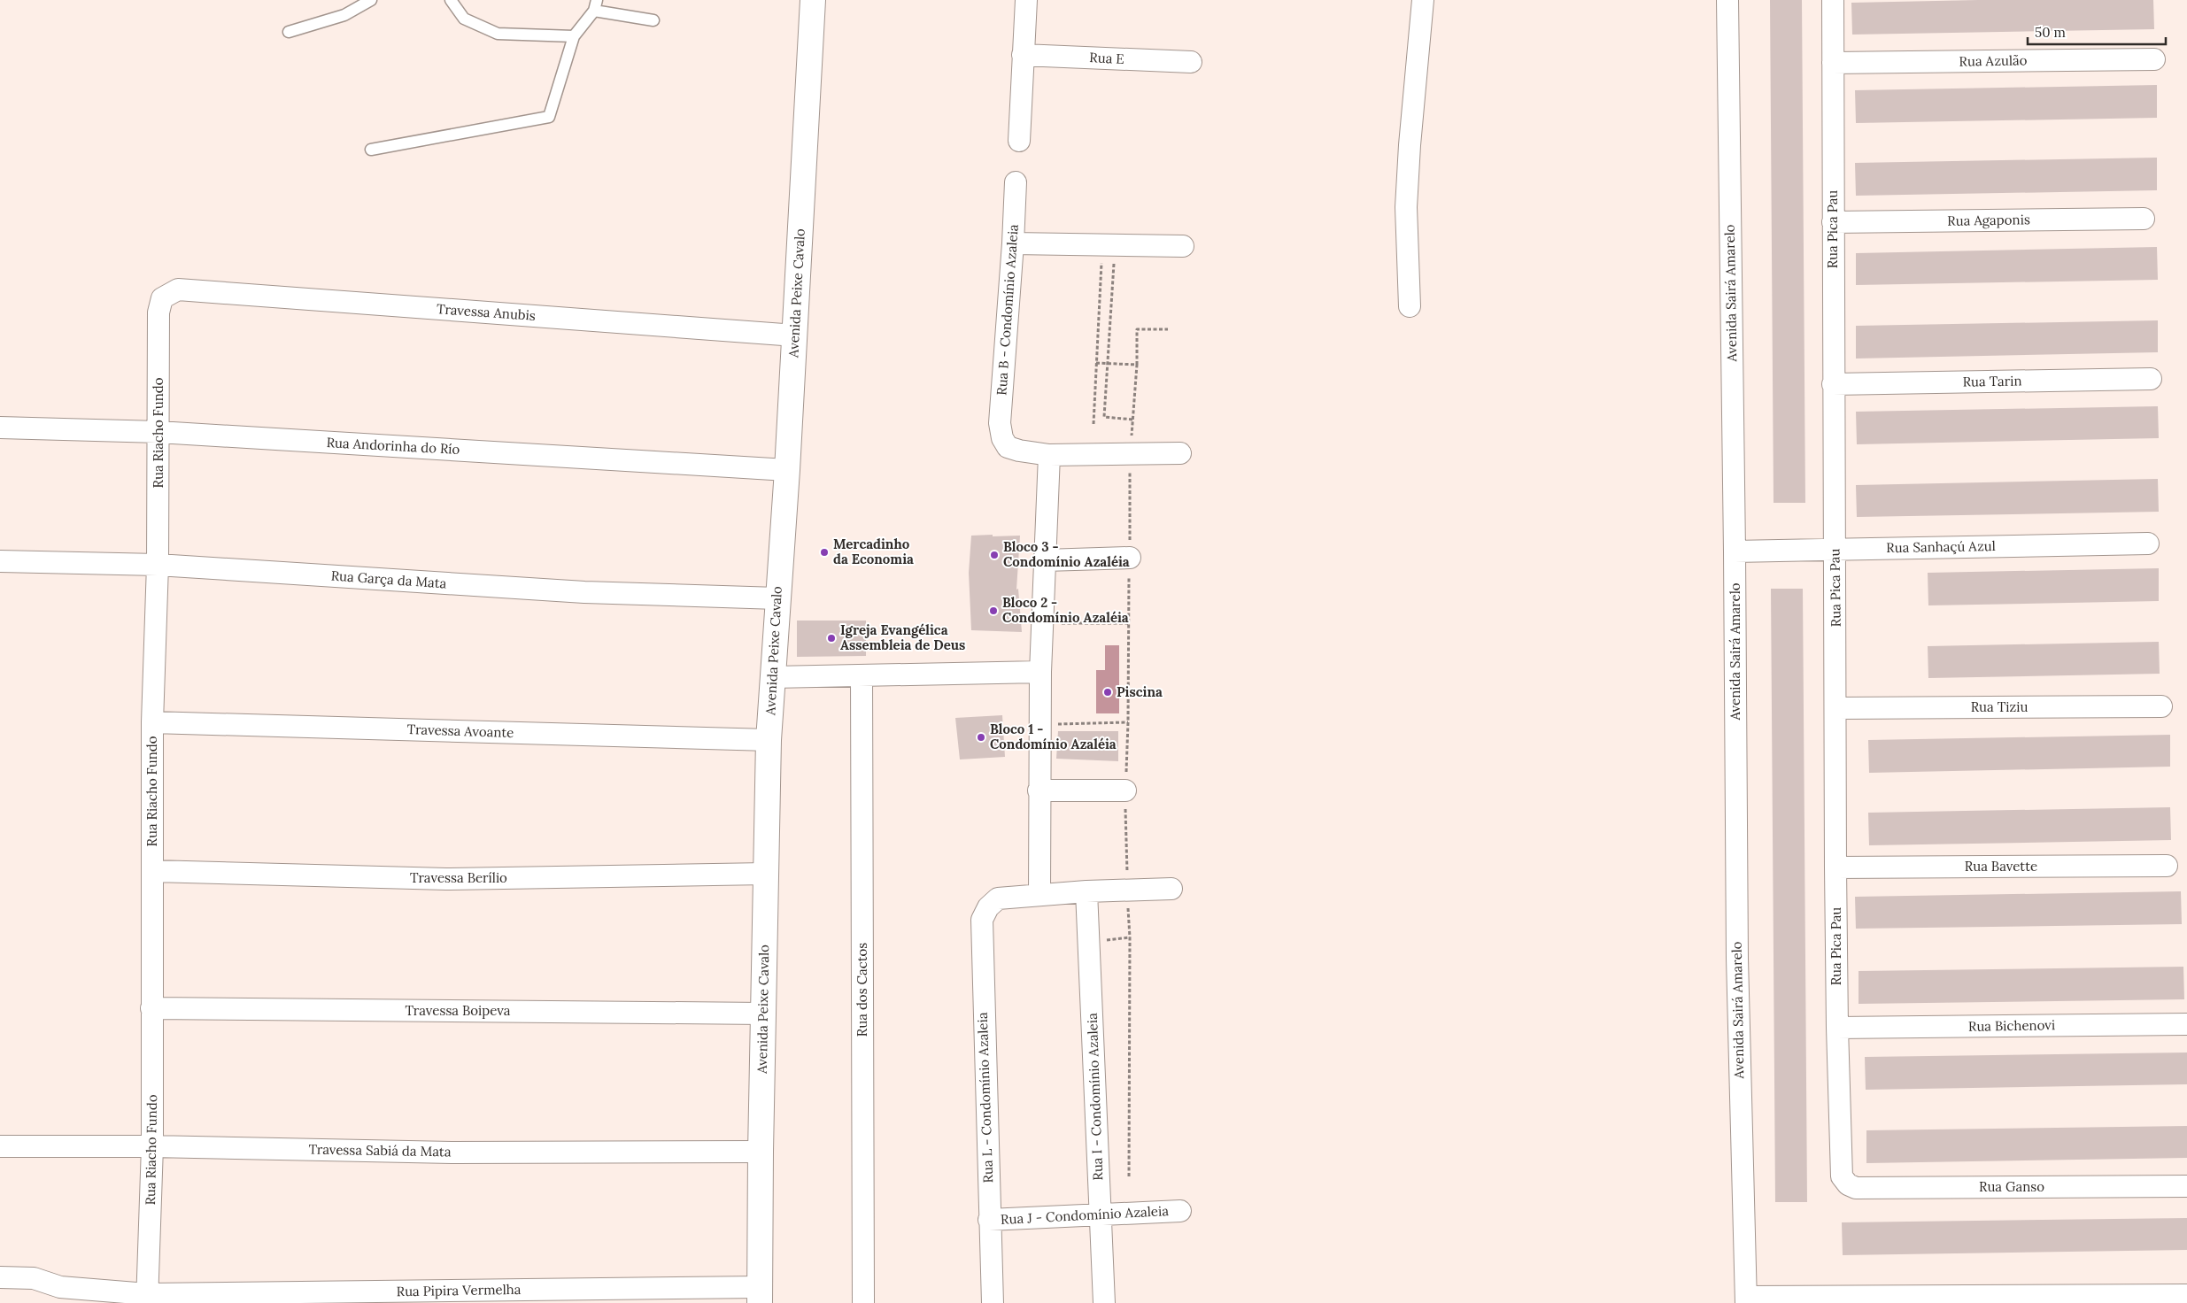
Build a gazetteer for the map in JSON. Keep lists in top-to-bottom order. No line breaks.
{"streets":{"street":["Rua E","Rua Azulão","Rua Agaponis","Rua Pica Pau","Avenida Peixe Cavalo","Avenida Sairá Amarelo","Rua B - Condomínio Azaleia","Travessa Anubis","Rua Tarin","Rua Riacho Fundo","Rua Andorinha do Río","Rua Sanhaçú Azul","Rua Garça da Mata","Rua Tiziu","Travessa Avoante","Rua Bavette","Travessa Berílio","Rua dos Cactos","Travessa Boipeva","Rua Bichenovi","Rua I - Condomínio Azaleia","Rua L - Condomínio Azaleia","Travessa Sabiá da Mata","Rua Ganso","Rua J - Condomínio Azaleia","Rua Pipira Vermelha"]},"crossings":[["Rua Azulão","Rua Pica Pau"],["Rua Agaponis","Rua Pica Pau"],["Rua Pica Pau","Rua Tarin"],["Rua Pica Pau","Rua Sanhaçú Azul"],["Rua Pica Pau","Rua Tiziu"],["Rua Pica Pau","Rua Bavette"],["Rua Pica Pau","Rua Bichenovi"],["Rua Pica Pau","Rua Ganso"],["Avenida Peixe Cavalo","Travessa Anubis"],["Avenida Peixe Cavalo","Rua Andorinha do Río"],["Avenida Peixe Cavalo","Rua Garça da Mata"],["Avenida Peixe Cavalo","Travessa Avoante"],["Avenida Peixe Cavalo","Travessa Berílio"],["Avenida Peixe Cavalo","Travessa Boipeva"],["Avenida Peixe Cavalo","Travessa Sabiá da Mata"],["Avenida Peixe Cavalo","Rua Pipira Vermelha"],["Avenida Sairá Amarelo","Rua Sanhaçú Azul"],["Travessa Anubis","Rua Riacho Fundo"],["Rua Riacho Fundo","Rua Andorinha do Río"],["Rua Riacho Fundo","Rua Garça da Mata"],["Rua Riacho Fundo","Travessa Avoante"],["Rua Riacho Fundo","Travessa Berílio"],["Rua Riacho Fundo","Travessa Boipeva"],["Rua Riacho Fundo","Travessa Sabiá da Mata"],["Rua Riacho Fundo","Rua Pipira Vermelha"],["Rua I - Condomínio Azaleia","Rua J - Condomínio Azaleia"],["Rua L - Condomínio Azaleia","Rua J - Condomínio Azaleia"]],"places":["Mercadinho da Economia","Bloco 3 - Condomínio Azaléia","Bloco 2 - Condomínio Azaléia","Igreja Evangélica Assembleia de Deus","Piscina","Bloco 1 - Condomínio Azaléia"],"scale_bar":"50 m"}
